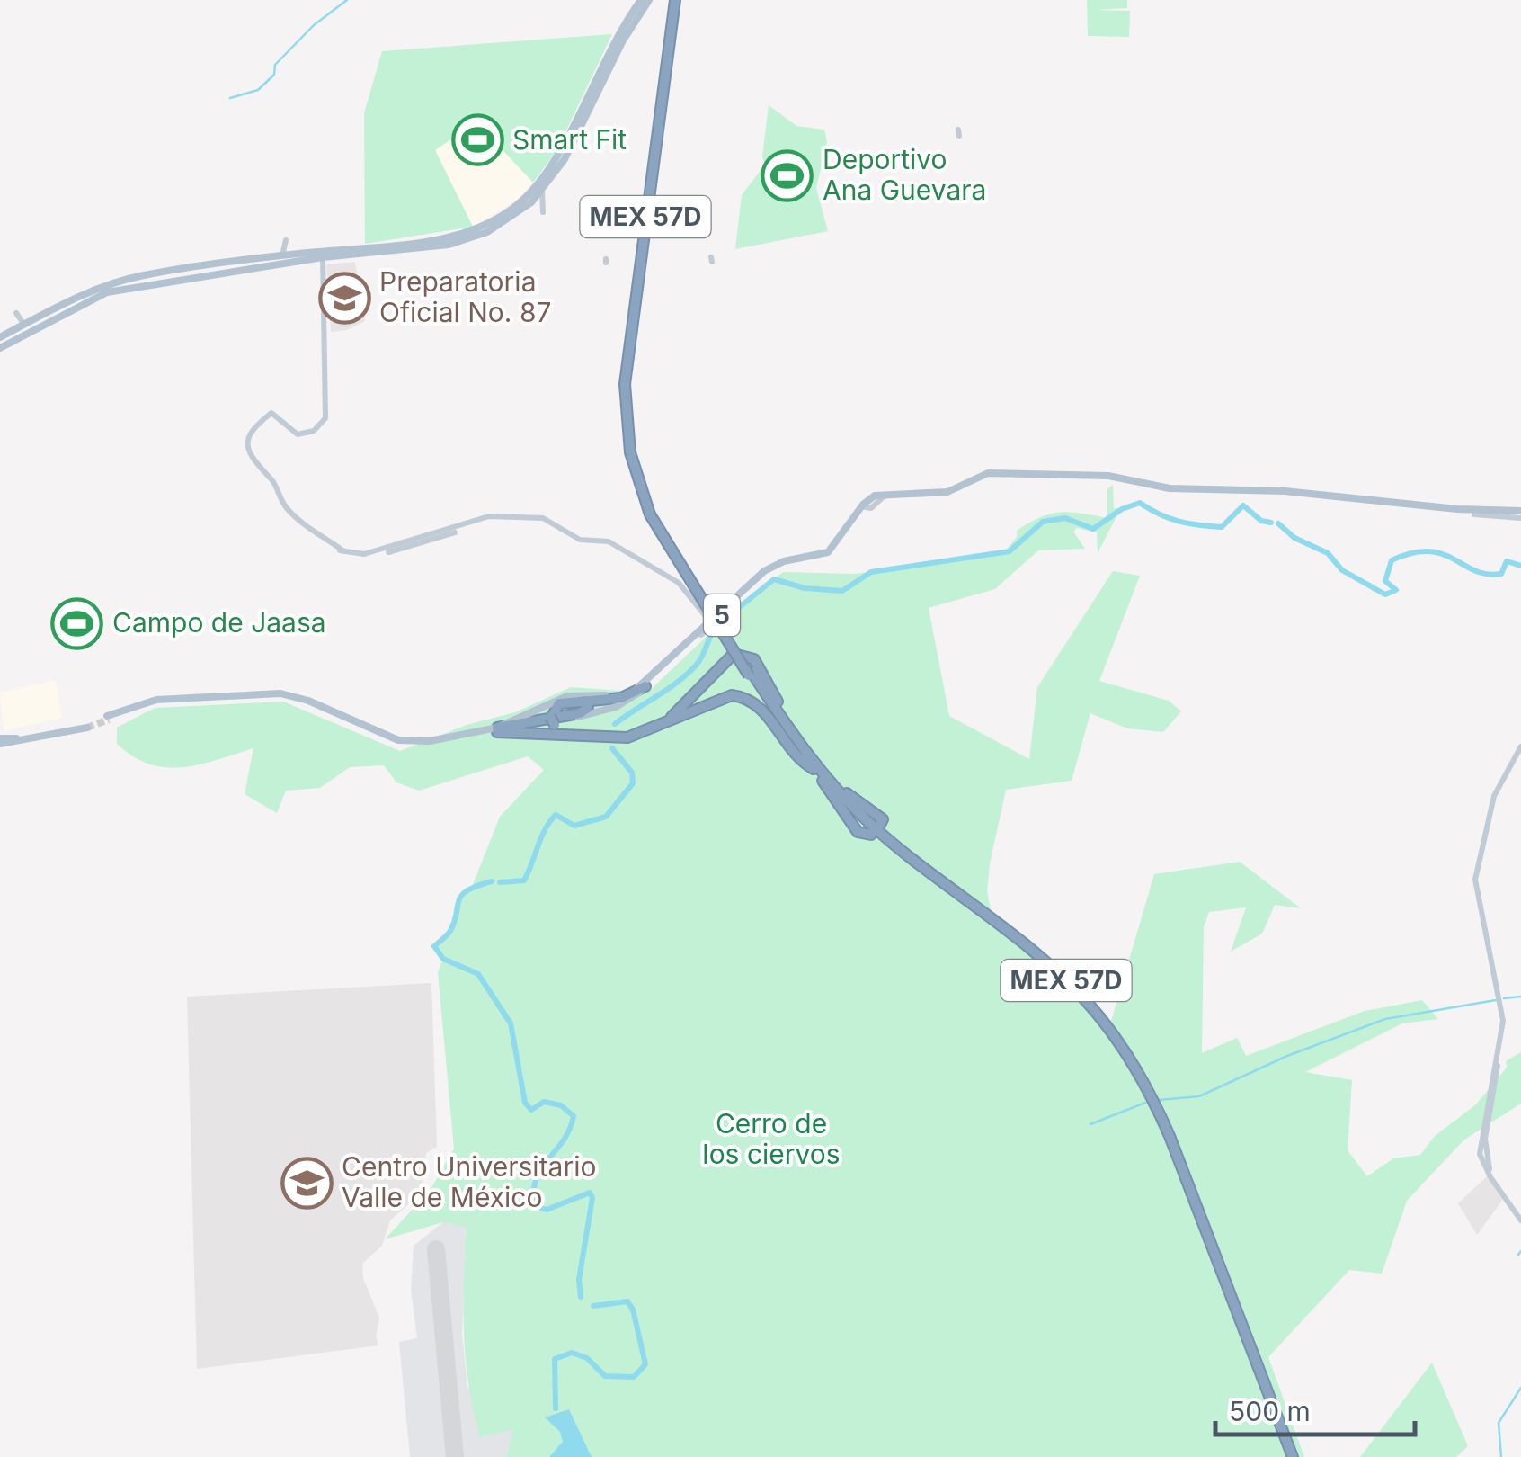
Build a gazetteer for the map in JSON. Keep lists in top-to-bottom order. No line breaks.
{"streets":{"highway":["MEX 57D"],"main road":["5"]},"parks":["Cerro de los ciervos"],"places":{"sports":["Smart Fit","Deportivo Ana Guevara","Campo de Jaasa"],"school or university":["Preparatoria Oficial No. 87","Centro Universitario Valle de México"]},"scale_bar":"500 m"}
